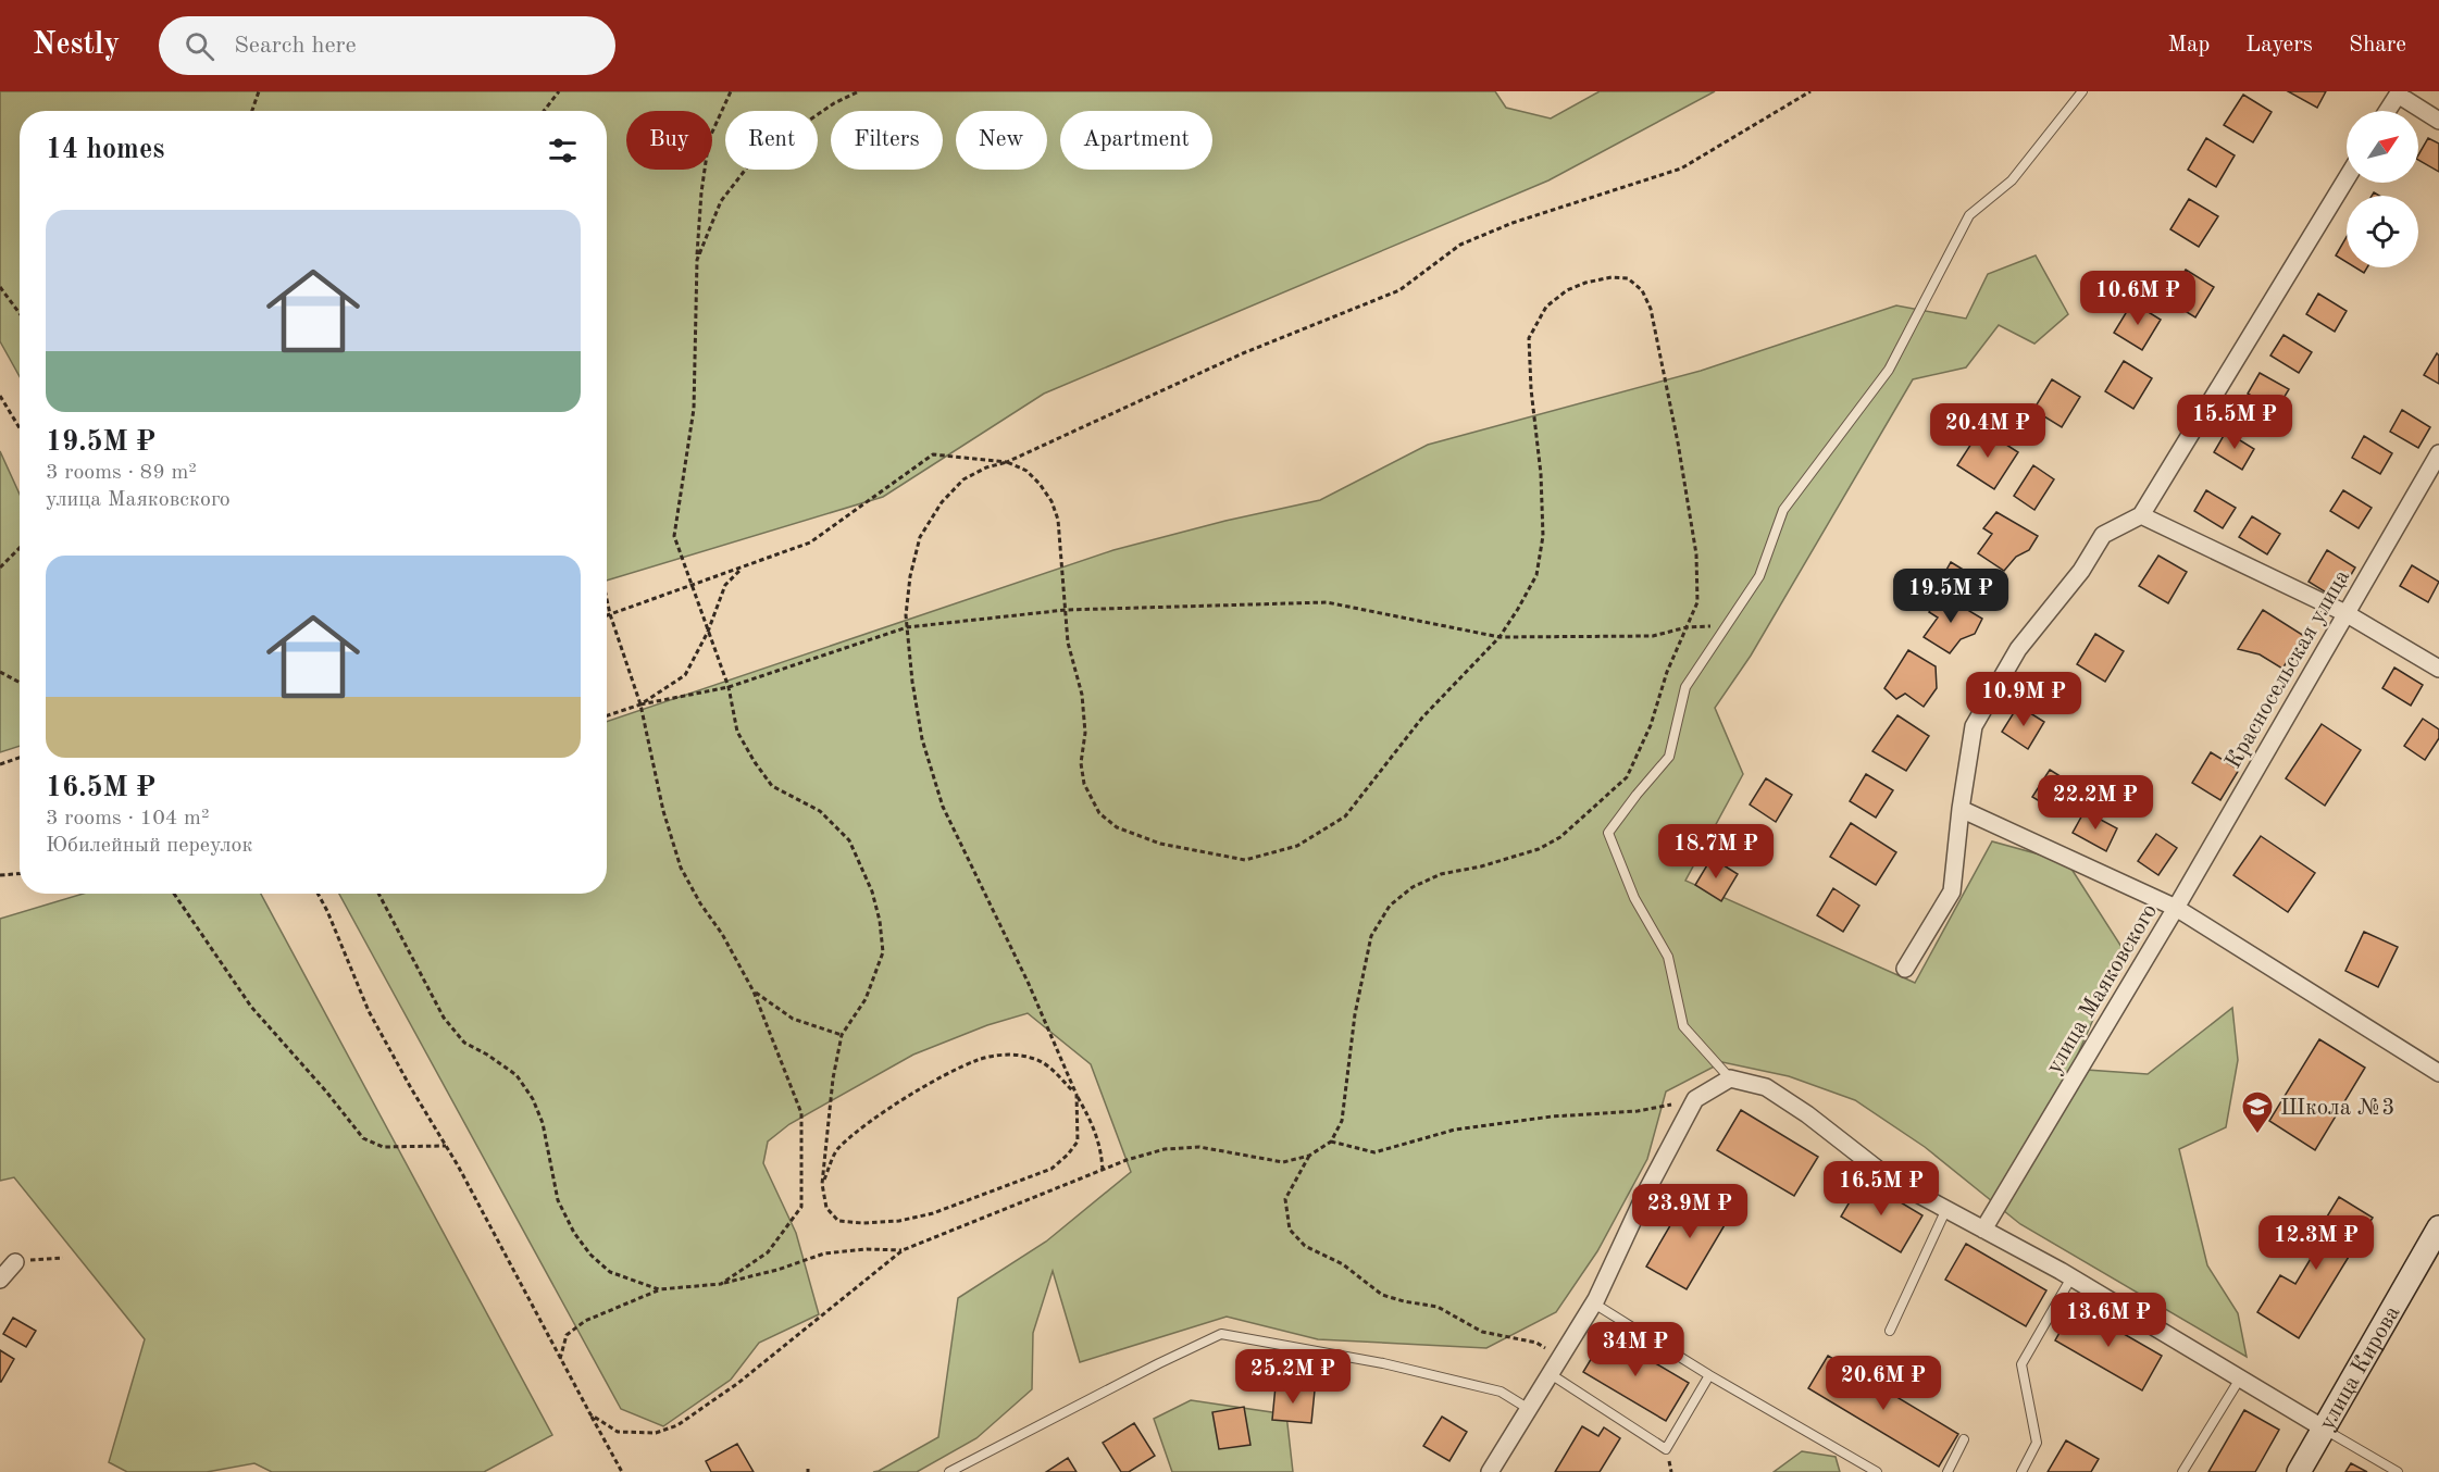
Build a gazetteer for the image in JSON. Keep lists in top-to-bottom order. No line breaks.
{"streets":{"street":["Красносельская улица","улица Маяковского","улица Кирова"]},"crossings":[["Красносельская улица","улица Маяковского"]],"places":{"school or university":["Школа №3"]},"north":"top right","page":{"header":"Nestly","search":"Search here","nav":["Map","Layers","Share"],"chip":["Buy","Rent","Filters","New","Apartment"],"heading":"14 homes","list":[{"name":"19.5M ₽","note":"3 rooms · 89 m² · улица Маяковского"},{"name":"16.5M ₽","note":"3 rooms · 104 m² · Юбилейный переулок"}],"price":["10.6M ₽","15.5M ₽","20.4M ₽","19.5M ₽","10.9M ₽","22.2M ₽","18.7M ₽","16.5M ₽","23.9M ₽","12.3M ₽","13.6M ₽","34M ₽","25.2M ₽","20.6M ₽"]}}
